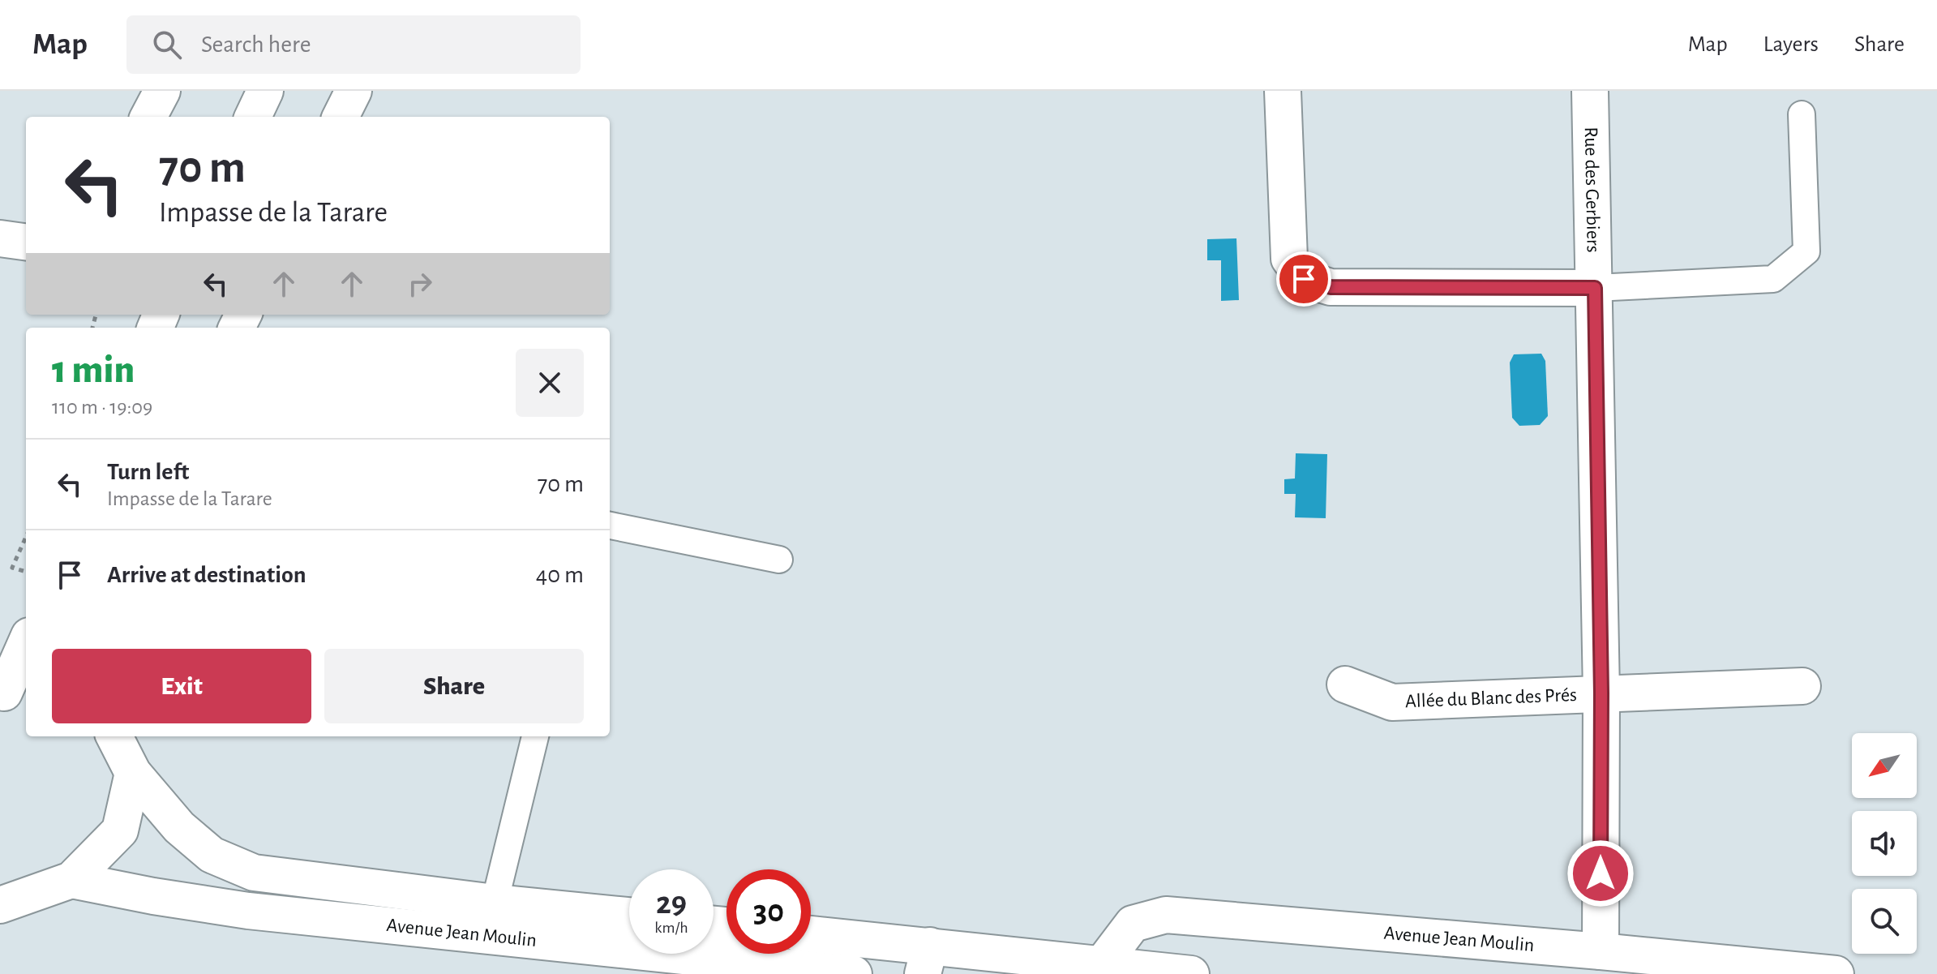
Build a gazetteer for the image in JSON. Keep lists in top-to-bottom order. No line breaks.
{"streets":{"street":["Rue des Gerbiers","Allée du Blanc des Prés","Avenue Jean Moulin"]},"crossings":[["Rue des Gerbiers","Allée du Blanc des Prés"],["Rue des Gerbiers","Avenue Jean Moulin"]],"north":"bottom left","page":{"header":"Map","search":"Search here","nav":["Map","Layers","Share"],"turn":["70 m","Impasse de la Tarare"],"heading":["1 min","110 m · 19:09"],"list":[{"name":"Turn left","note":"Impasse de la Tarare","value":"70 m"},{"name":"Arrive at destination","value":"40 m"}],"buttons":["Exit","Share"],"speed":"29 km/h","limit":"30"}}
